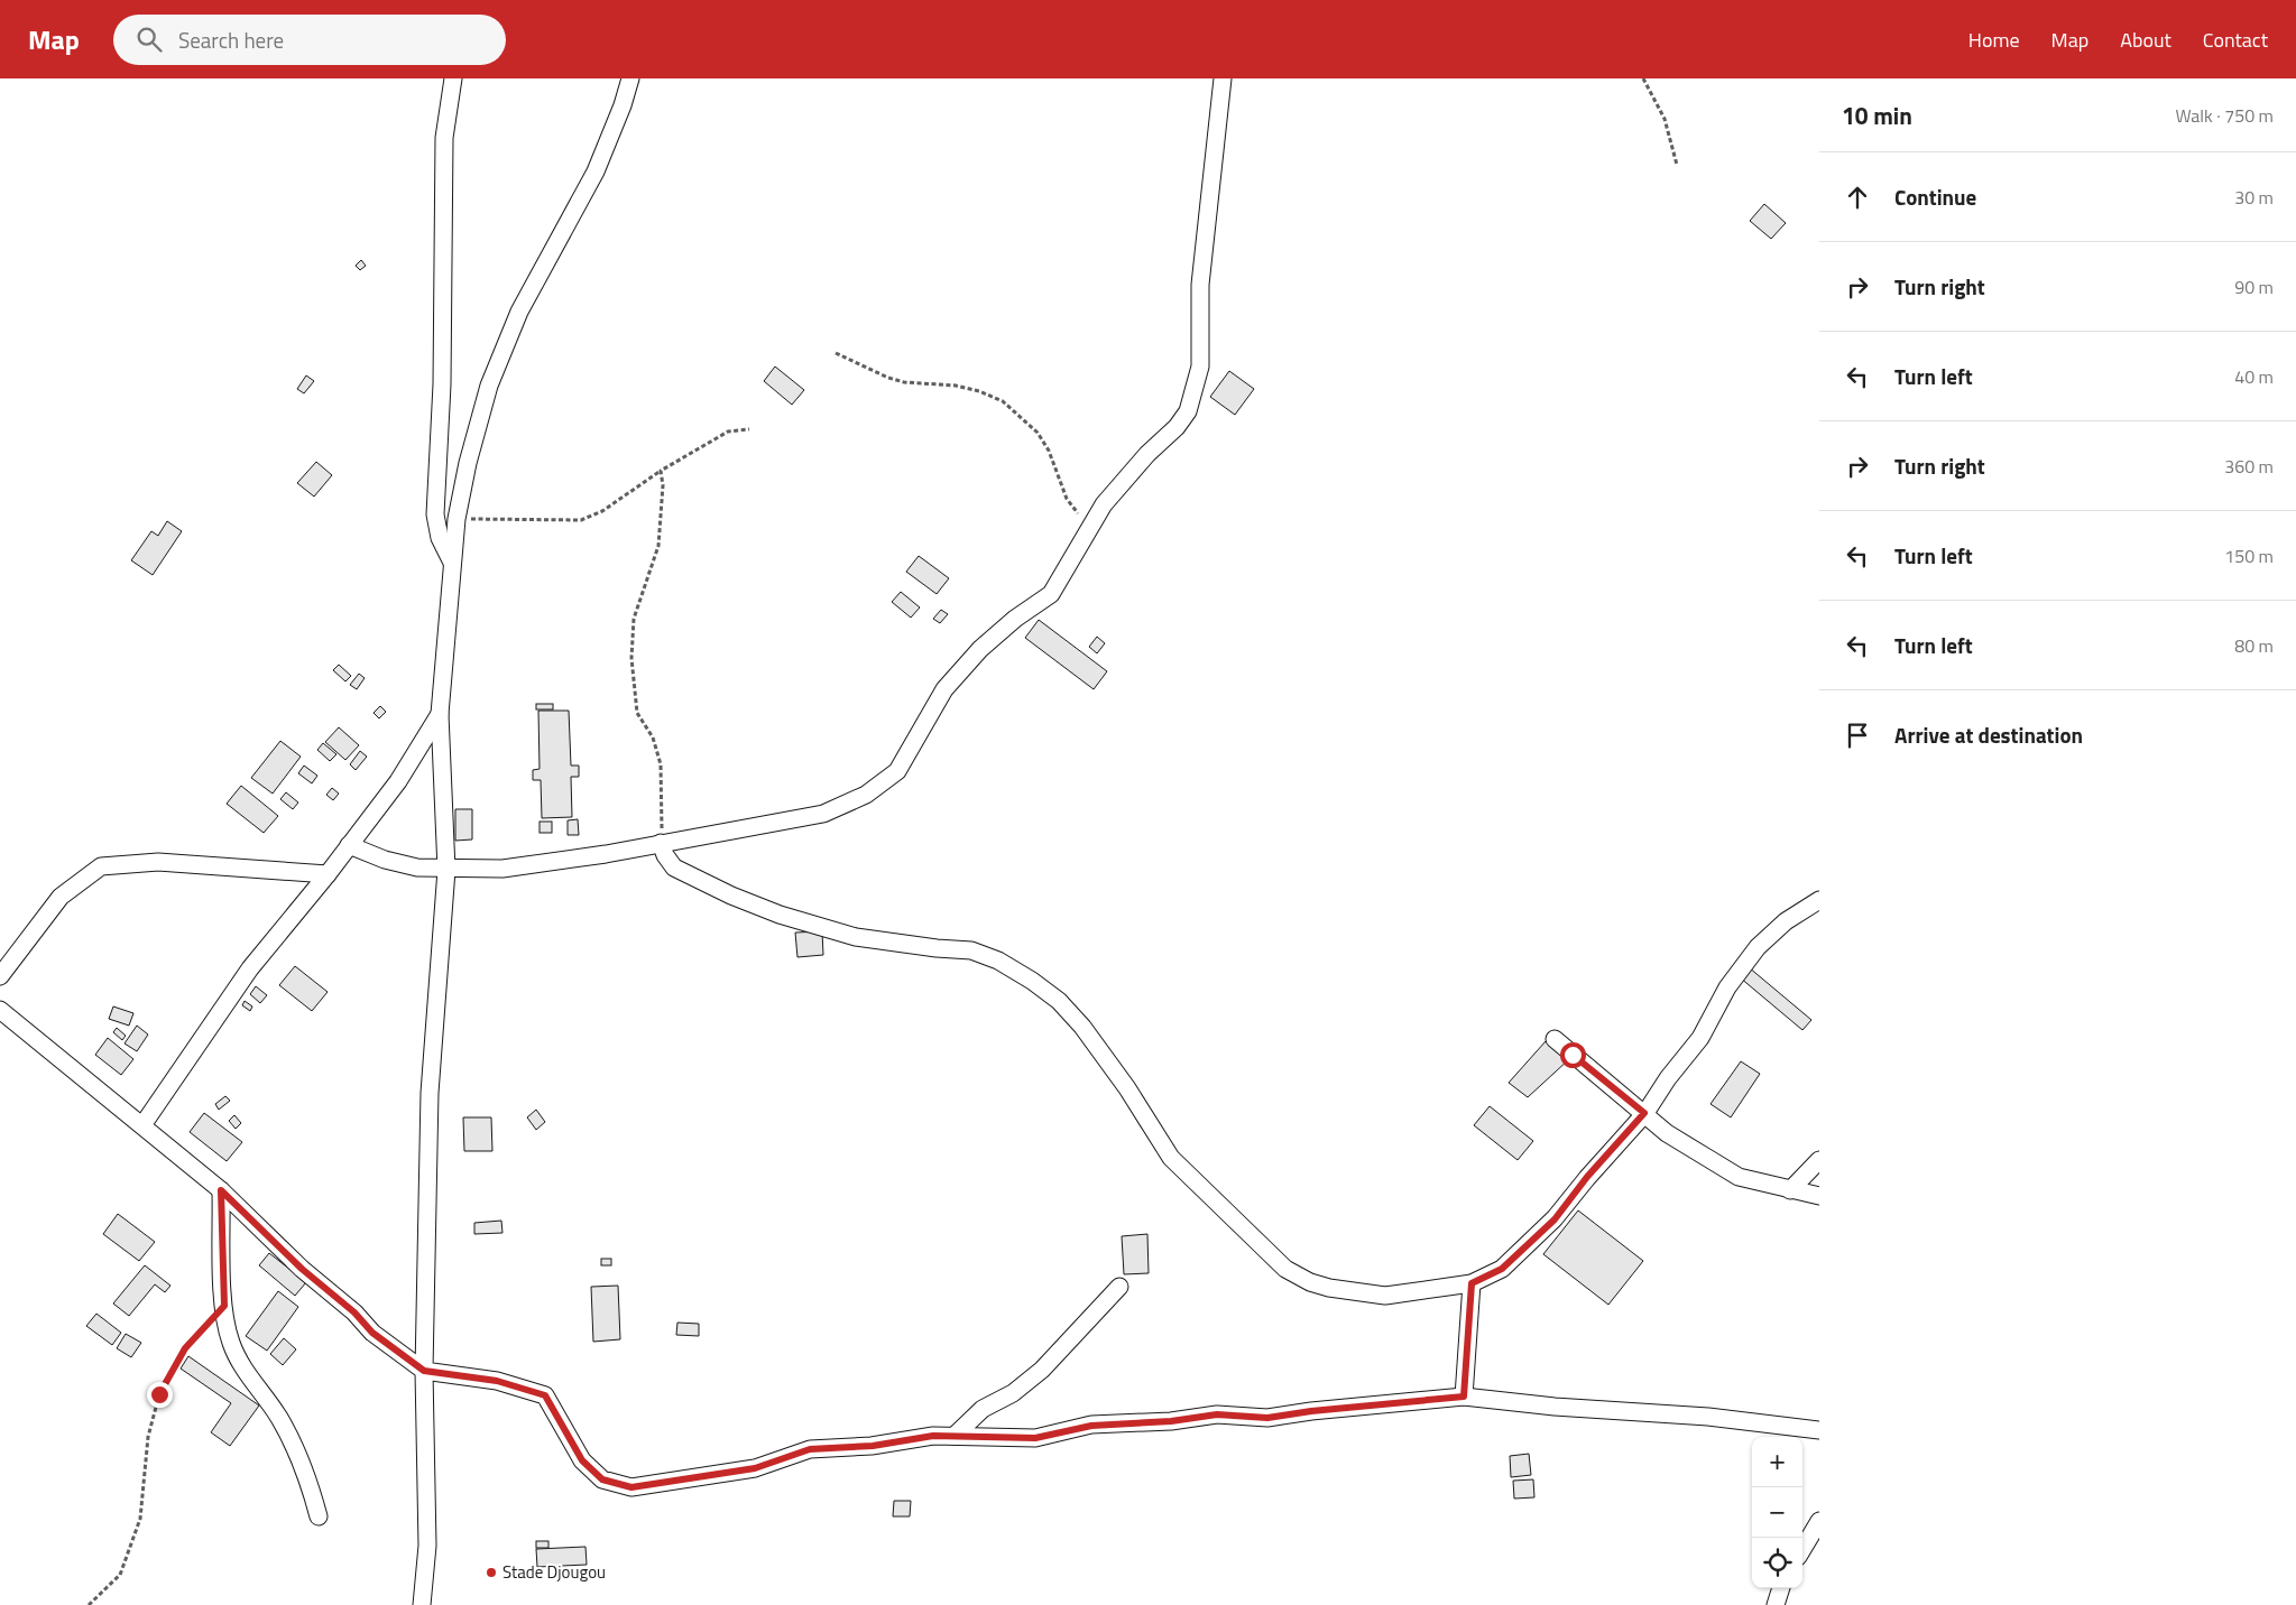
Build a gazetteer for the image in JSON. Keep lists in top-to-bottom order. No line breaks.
{"places":["Stade Djougou"],"page":{"header":"Map","search":"Search here","nav":["Home","Map","About","Contact"],"heading":["10 min","Walk · 750 m"],"list":[["Continue","30 m"],["Turn right","90 m"],["Turn left","40 m"],["Turn right","360 m"],["Turn left","150 m"],["Turn left","80 m"],"Arrive at destination"],"map_buttons":["+","−"]}}
